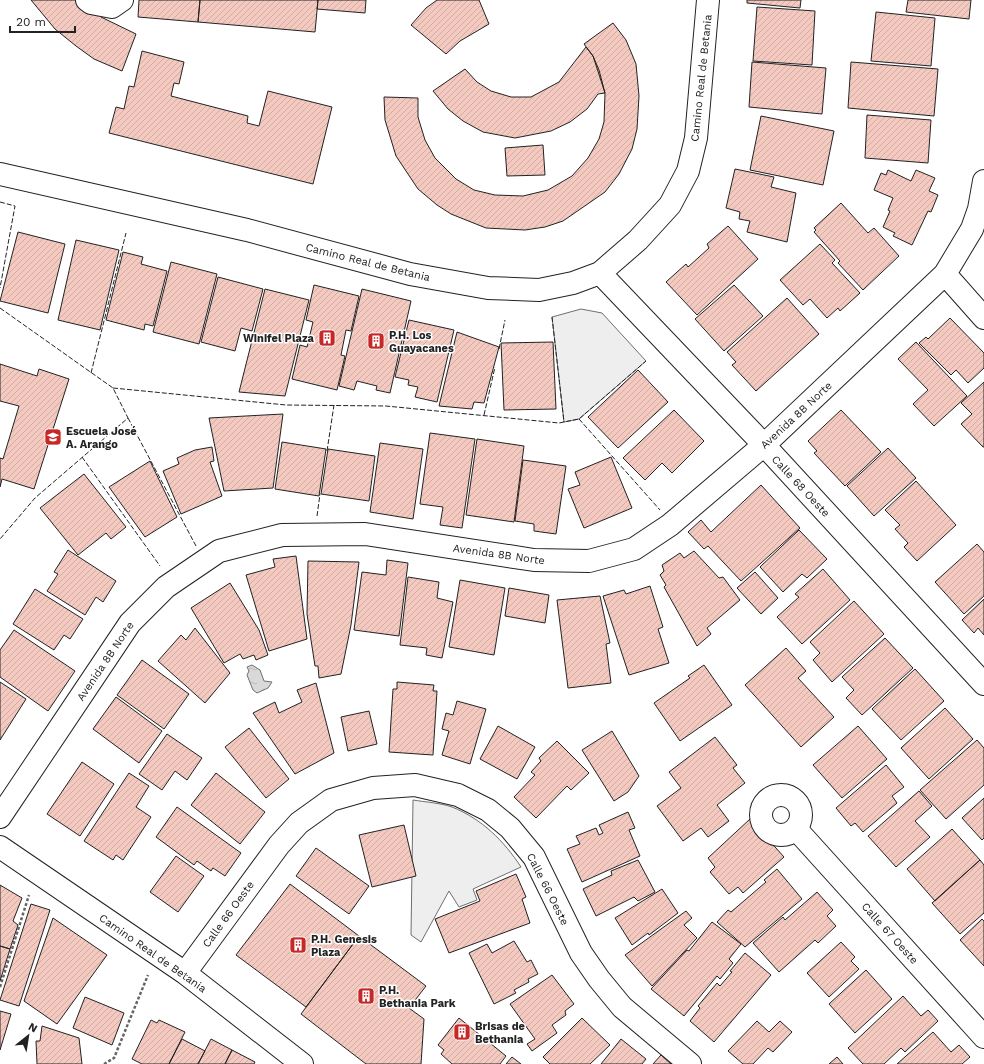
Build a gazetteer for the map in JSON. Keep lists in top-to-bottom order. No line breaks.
{"streets":{"street":["Camino Real de Betania","Avenida 8B Norte","Calle 68 Oeste","Calle 66 Oeste","Calle 67 Oeste"]},"crossings":[["Camino Real de Betania","Calle 68 Oeste"],["Camino Real de Betania","Calle 66 Oeste"],["Avenida 8B Norte","Calle 68 Oeste"]],"places":{"building":["Winifel Plaza","P.H. Los Guayacanes","P.H. Genesis Plaza","P.H. Bethania Park","Brisas de Bethania"],"school or university":["Escuela José A. Arango"]},"scale_bar":"20 m","north":"top right"}
